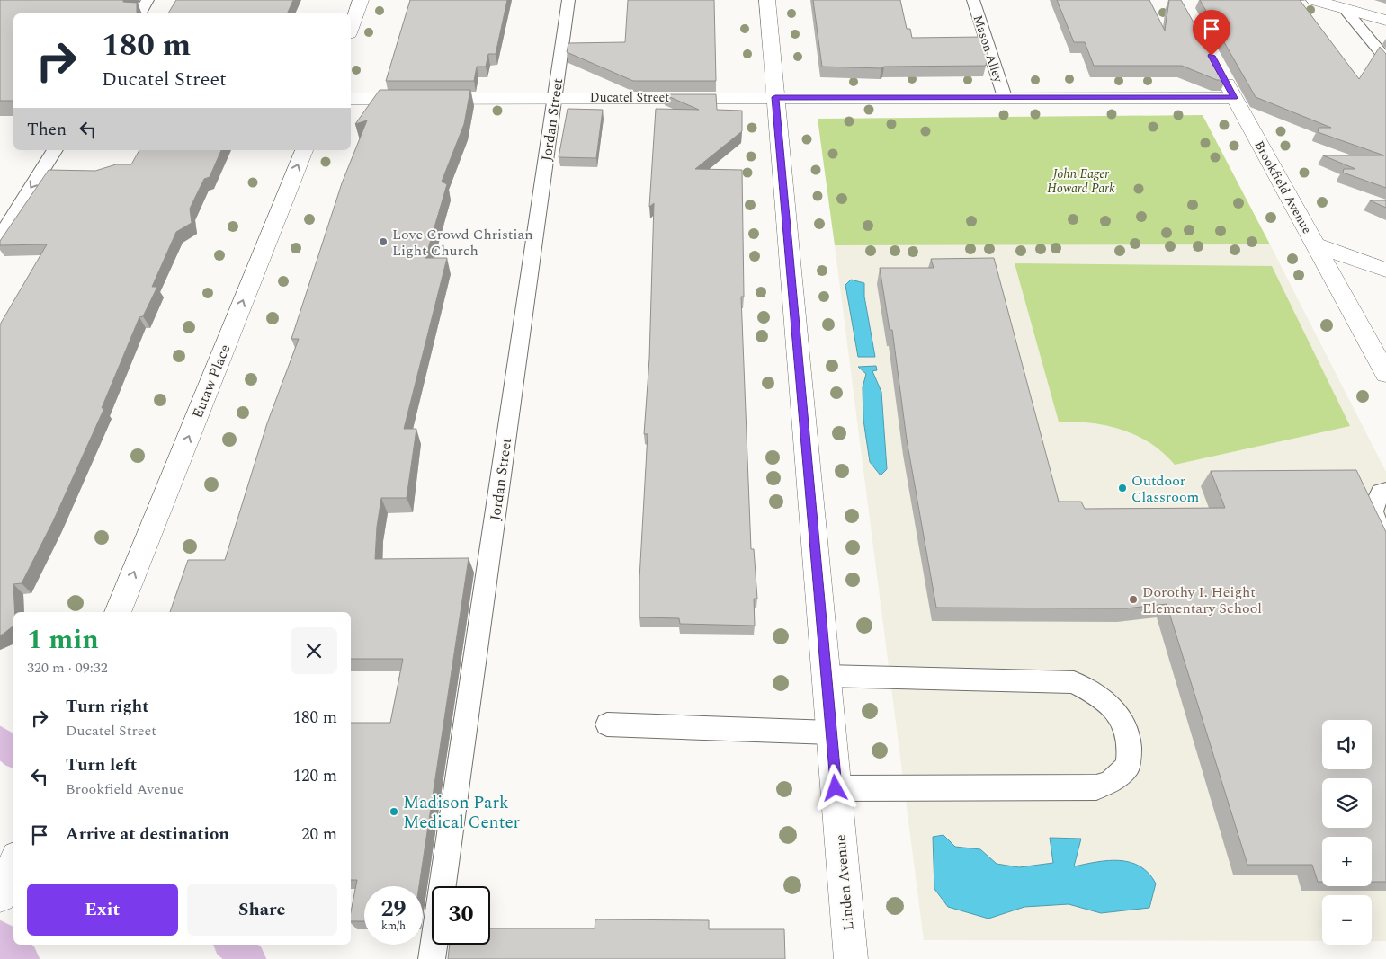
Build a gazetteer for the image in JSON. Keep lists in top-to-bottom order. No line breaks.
{"streets":{"street":["Ducatel Street","Brookfield Avenue","Eutaw Place","Linden Avenue"],"lane":["Mason Alley","Jordan Street"]},"crossings":[["Mason Alley","Ducatel Street"],["Ducatel Street","Jordan Street"],["Ducatel Street","Brookfield Avenue"],["Ducatel Street","Linden Avenue"]],"one_way":["Eutaw Place"],"parks":["John Eager Howard Park"],"places":["Love Crowd Christian Light Church","Outdoor Classroom","Dorothy I. Height Elementary School","Madison Park Medical Center"],"page":{"turn":["180 m","Ducatel Street"],"then":"Then","heading":["1 min","320 m · 09:32"],"list":[{"name":"Turn right","note":"Ducatel Street","value":"180 m"},{"name":"Turn left","note":"Brookfield Avenue","value":"120 m"},{"name":"Arrive at destination","value":"20 m"}],"map_buttons":["+","−"],"buttons":["Exit","Share"],"speed":"29 km/h","limit":"30"}}
